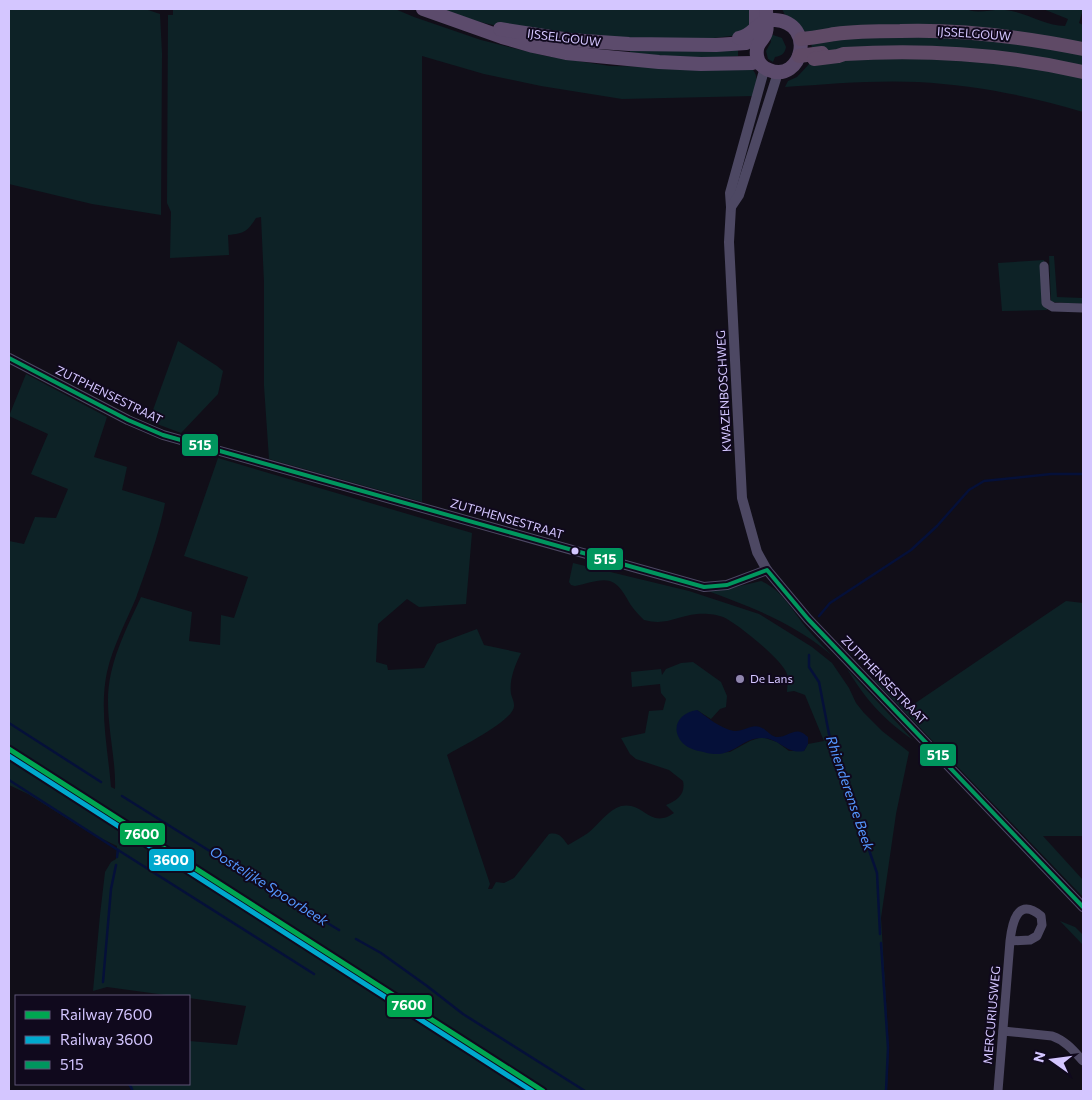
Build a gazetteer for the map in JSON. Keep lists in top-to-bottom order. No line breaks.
{"streets":{"highway":["IJSSELGOUW"],"street":["KWAZENBOSCHWEG","ZUTPHENSESTRAAT","MERCURIUSWEG"]},"crossings":[["KWAZENBOSCHWEG","ZUTPHENSESTRAAT"]],"water":["Rhienderense Beek","Oostelijke Spoorbeek"],"places":["De Lans"],"lines":["transit line 515","rail line 7600","rail line 3600"],"legend":["Railway 7600","Railway 3600","515"],"north":"left"}
